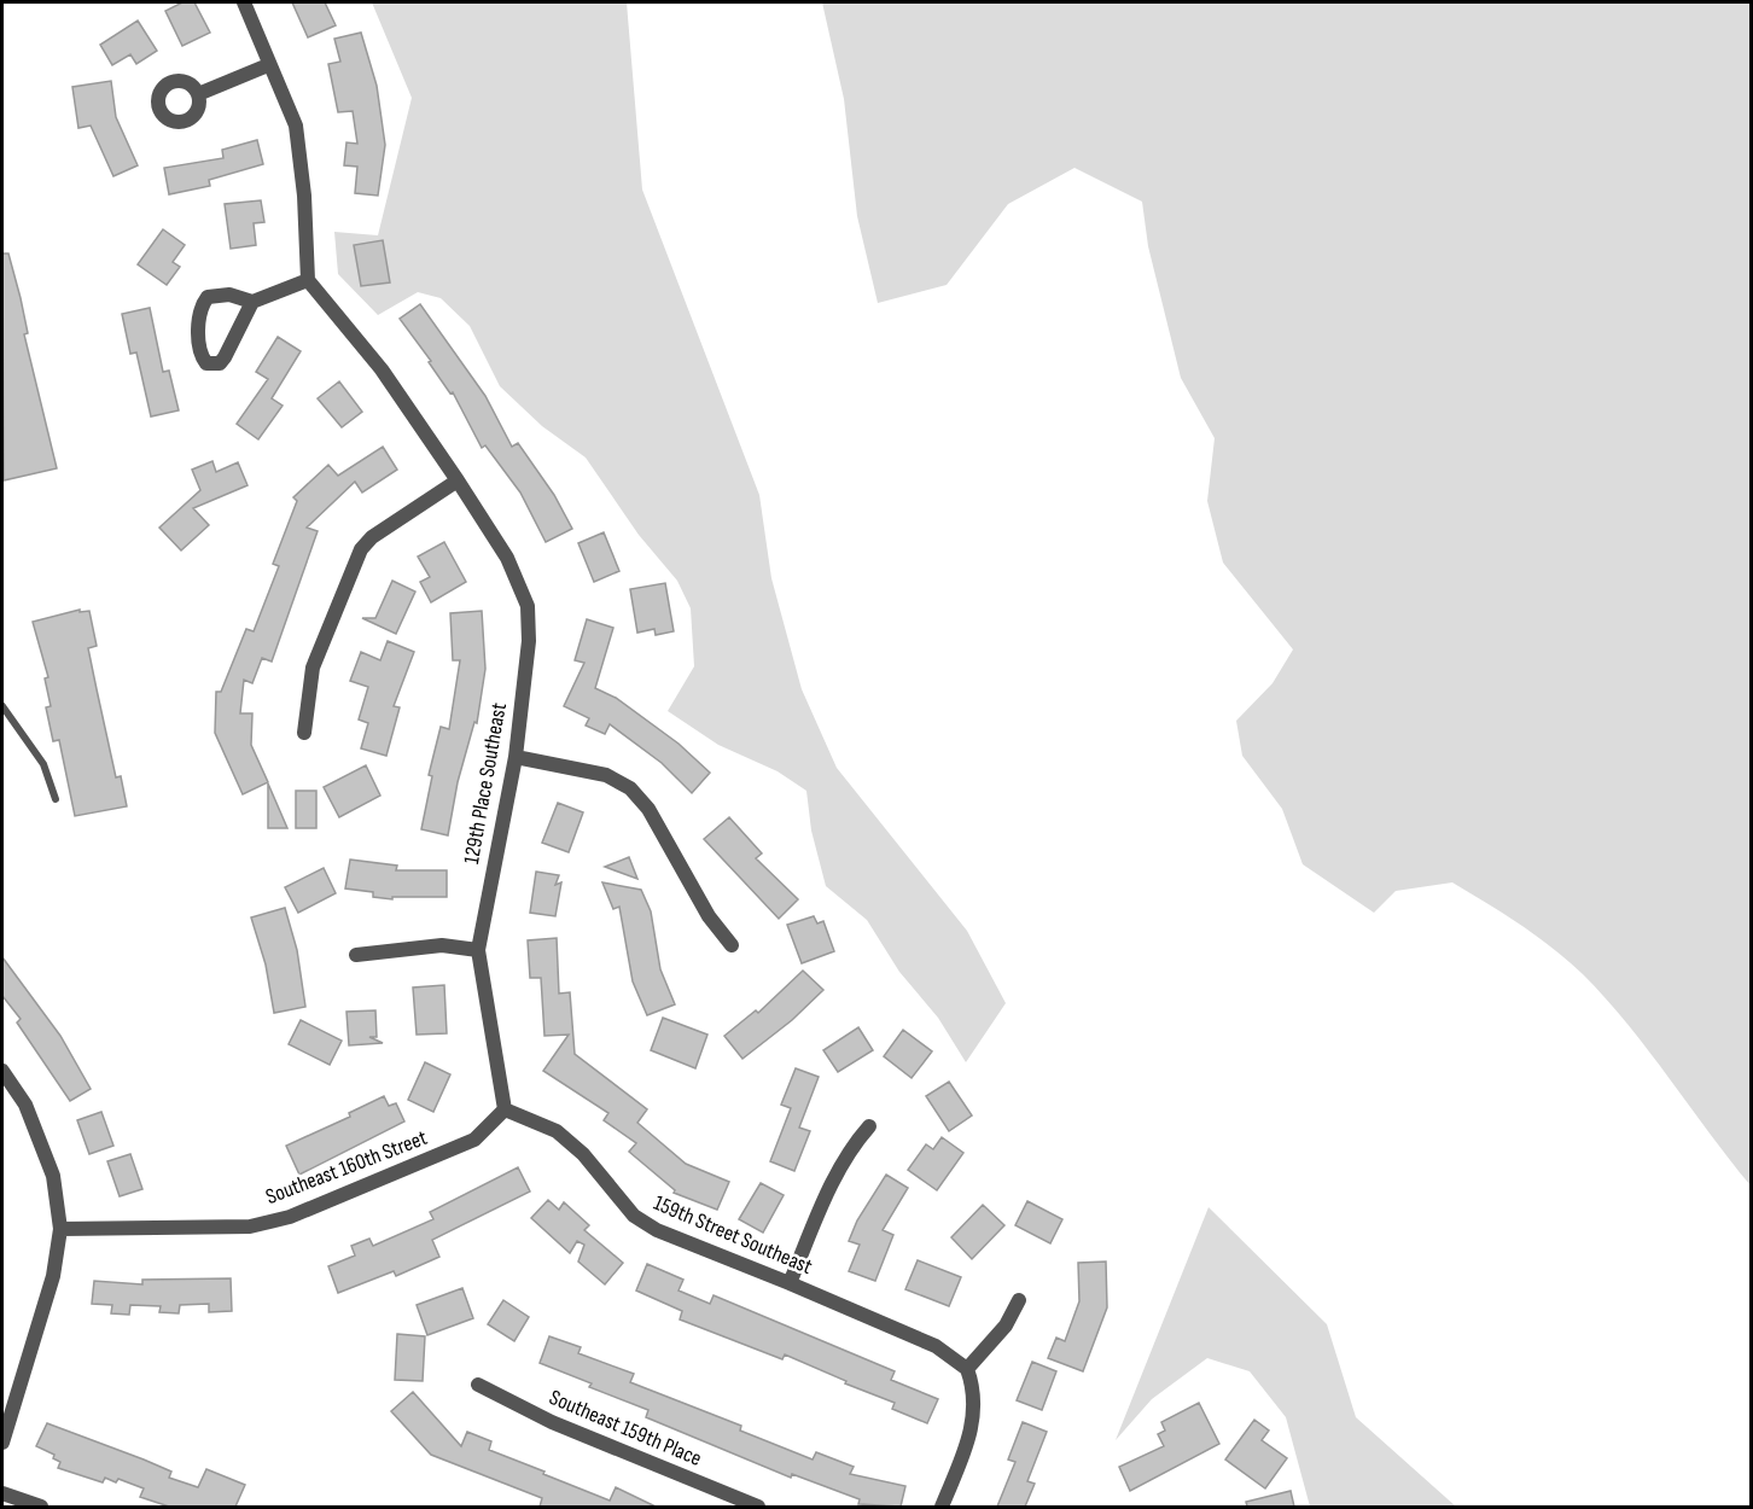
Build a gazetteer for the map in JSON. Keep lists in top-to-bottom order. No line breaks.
{"streets":{"street":["129th Place Southeast","Southeast 160th Street","159th Street Southeast","Southeast 159th Place"]},"crossings":[["129th Place Southeast","Southeast 160th Street"],["129th Place Southeast","159th Street Southeast"],["Southeast 160th Street","159th Street Southeast"]]}
